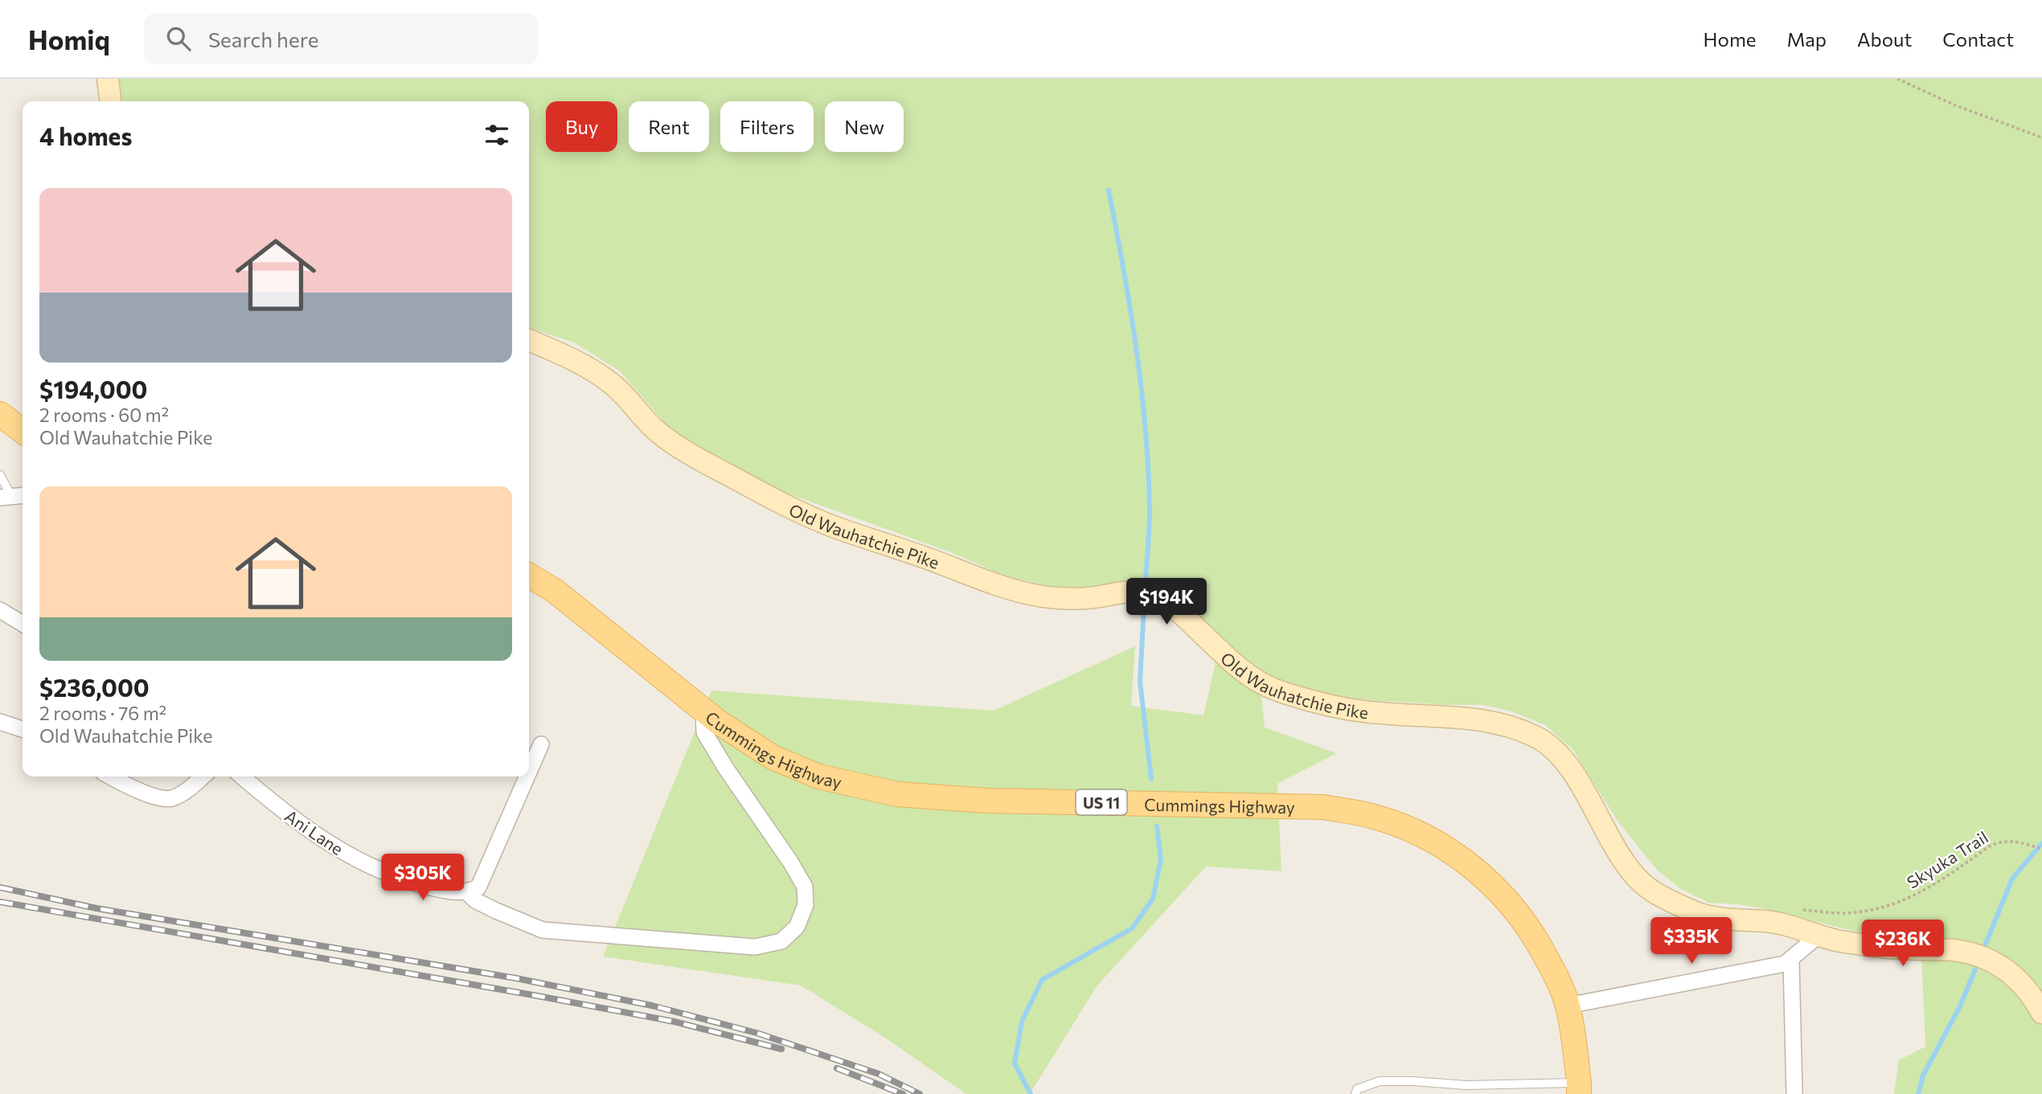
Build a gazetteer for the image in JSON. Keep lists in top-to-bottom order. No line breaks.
{"streets":{"main road":["Old Wauhatchie Pike","Cummings Highway","US 11"],"street":["Ani Lane"],"path":["Skyuka Trail"]},"page":{"header":"Homiq","search":"Search here","nav":["Home","Map","About","Contact"],"chip":["Buy","Rent","Filters","New"],"heading":"4 homes","list":[{"name":"$194,000","note":"2 rooms · 60 m² · Old Wauhatchie Pike"},{"name":"$236,000","note":"2 rooms · 76 m² · Old Wauhatchie Pike"}],"price":["$194K","$305K","$335K","$236K"]}}
